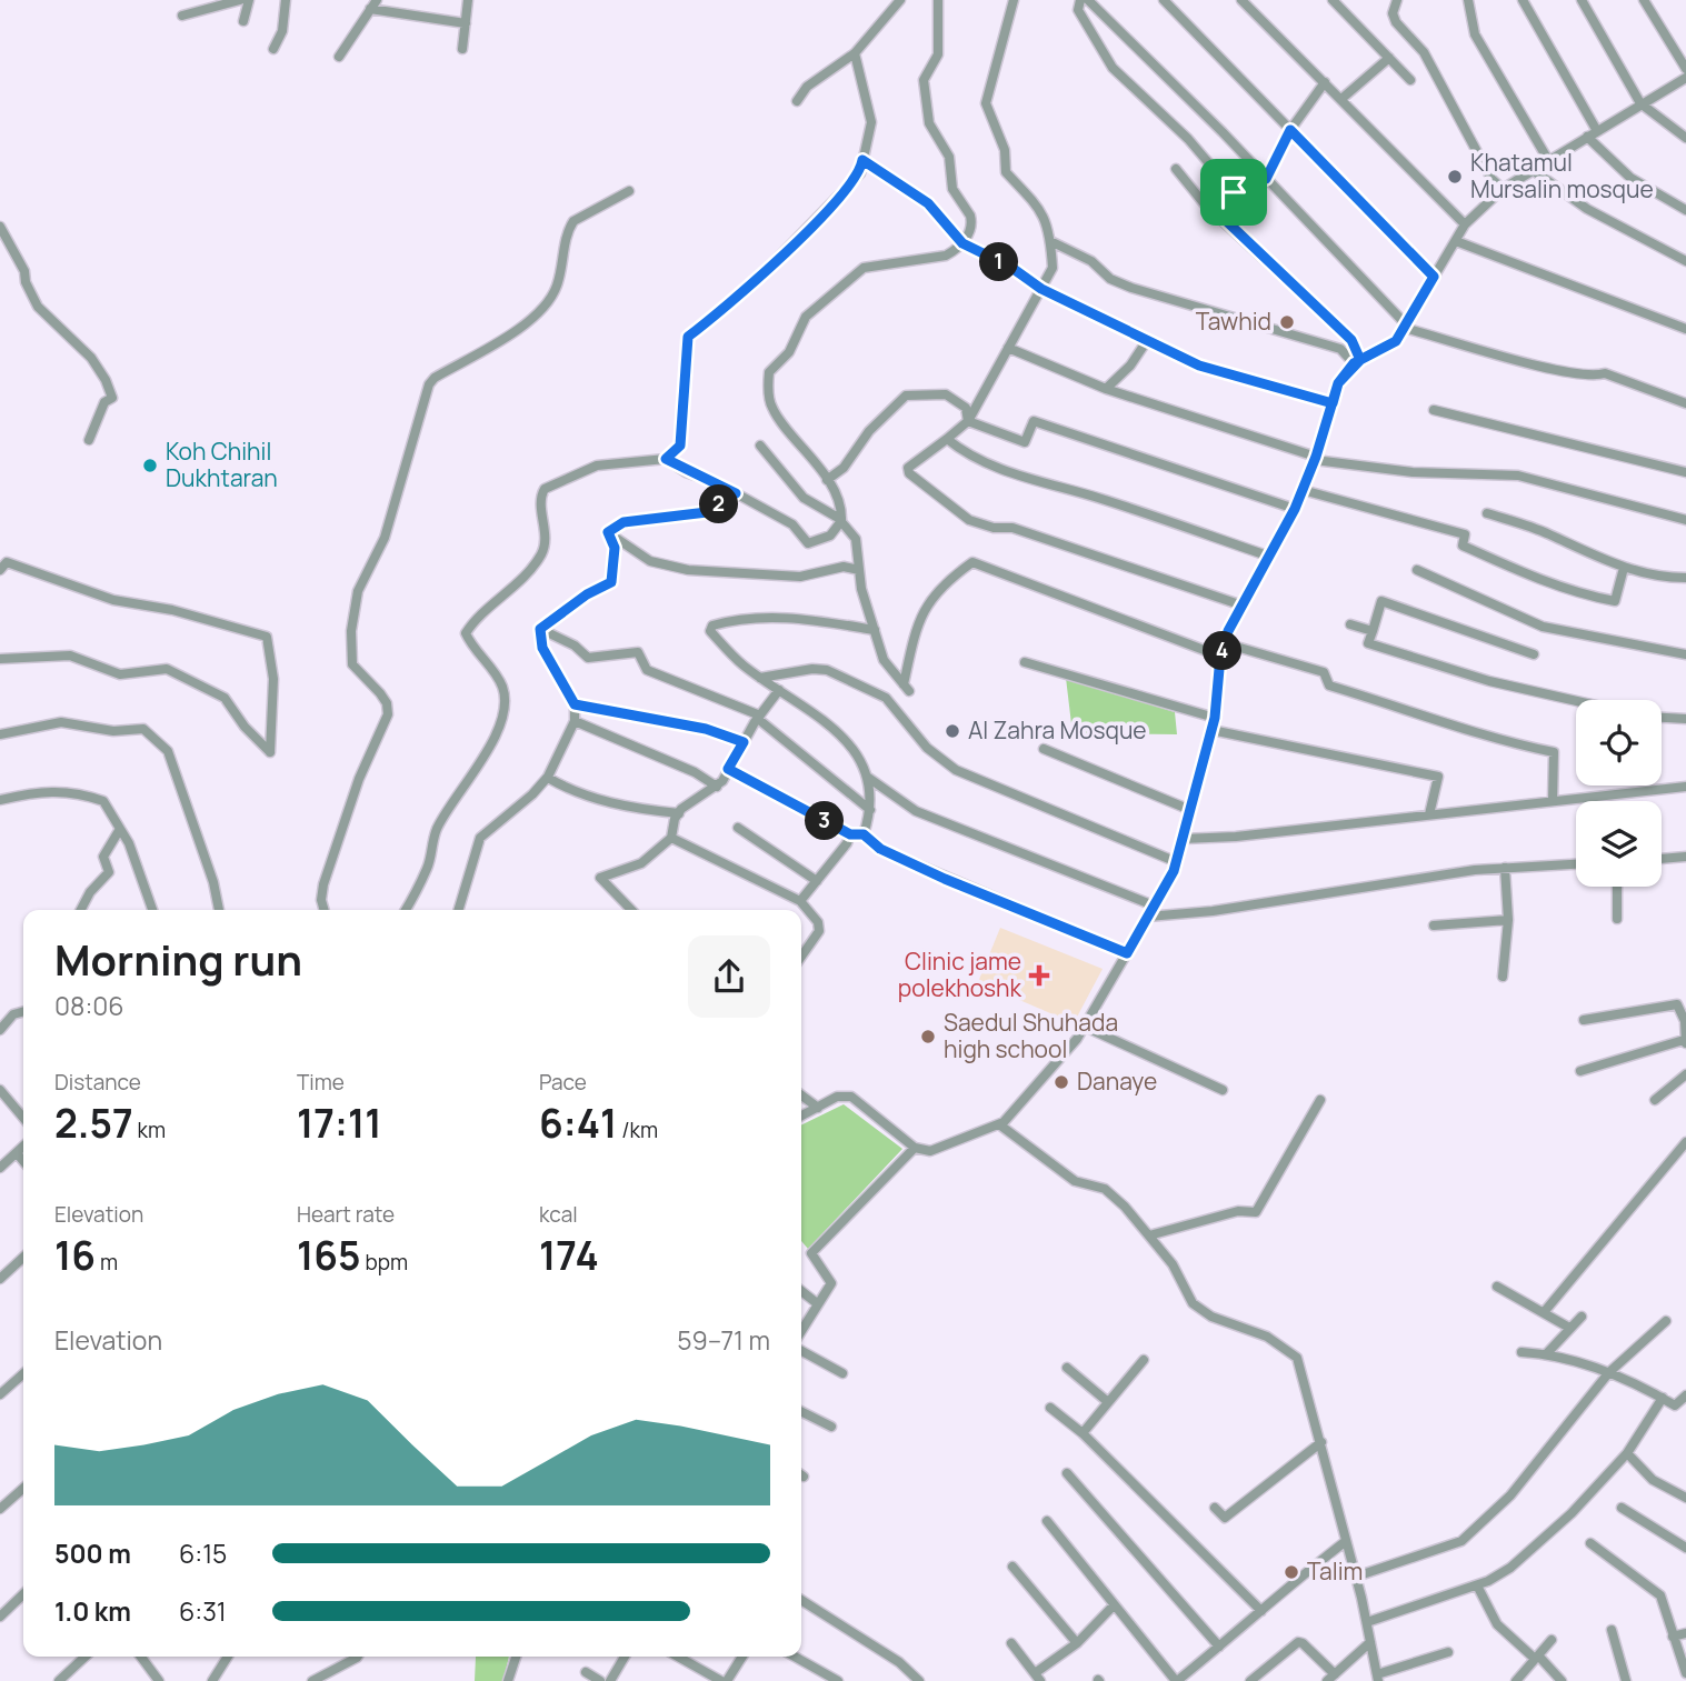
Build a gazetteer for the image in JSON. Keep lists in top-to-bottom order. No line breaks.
{"places":{"other":["Khatamul Mursalin mosque","Tawhid","Koh Chihil Dukhtaran","Al Zahra Mosque","Saedul Shuhada high school","Danaye","Talim"],"health":["Clinic jame polekhoshk"]},"page":{"pins":["1","2","4","3"],"heading":["Morning run","08:06"],"stats":[["Distance","2.57 km"],["Time","17:11"],["Pace","6:41 /km"],["Elevation","16 m"],["Heart rate","165 bpm"],["kcal","174"]],"chart":["Elevation","59–71 m"],"list":[{"name":"500 m","note":"6:15"},{"name":"1.0 km","note":"6:31"}]}}
